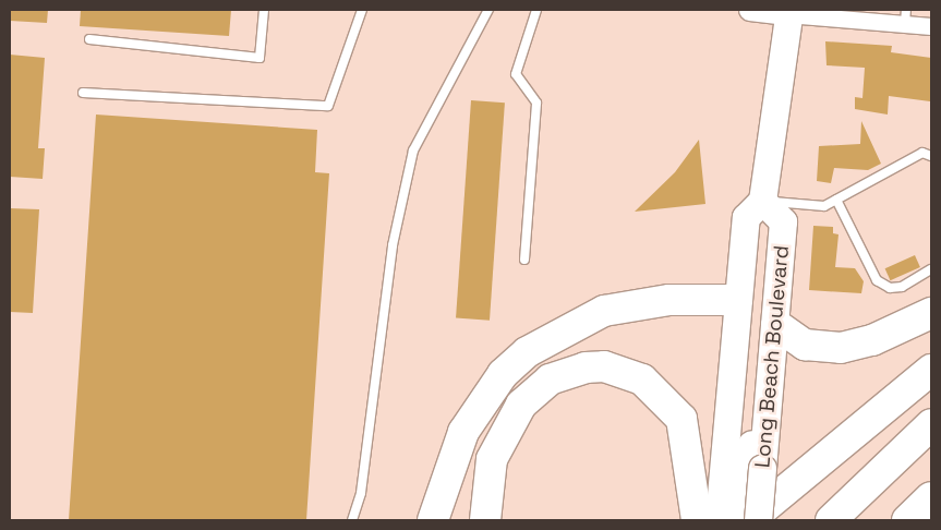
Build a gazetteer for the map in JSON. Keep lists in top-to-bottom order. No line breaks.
{"streets":{"main road":["Long Beach Boulevard"]}}
